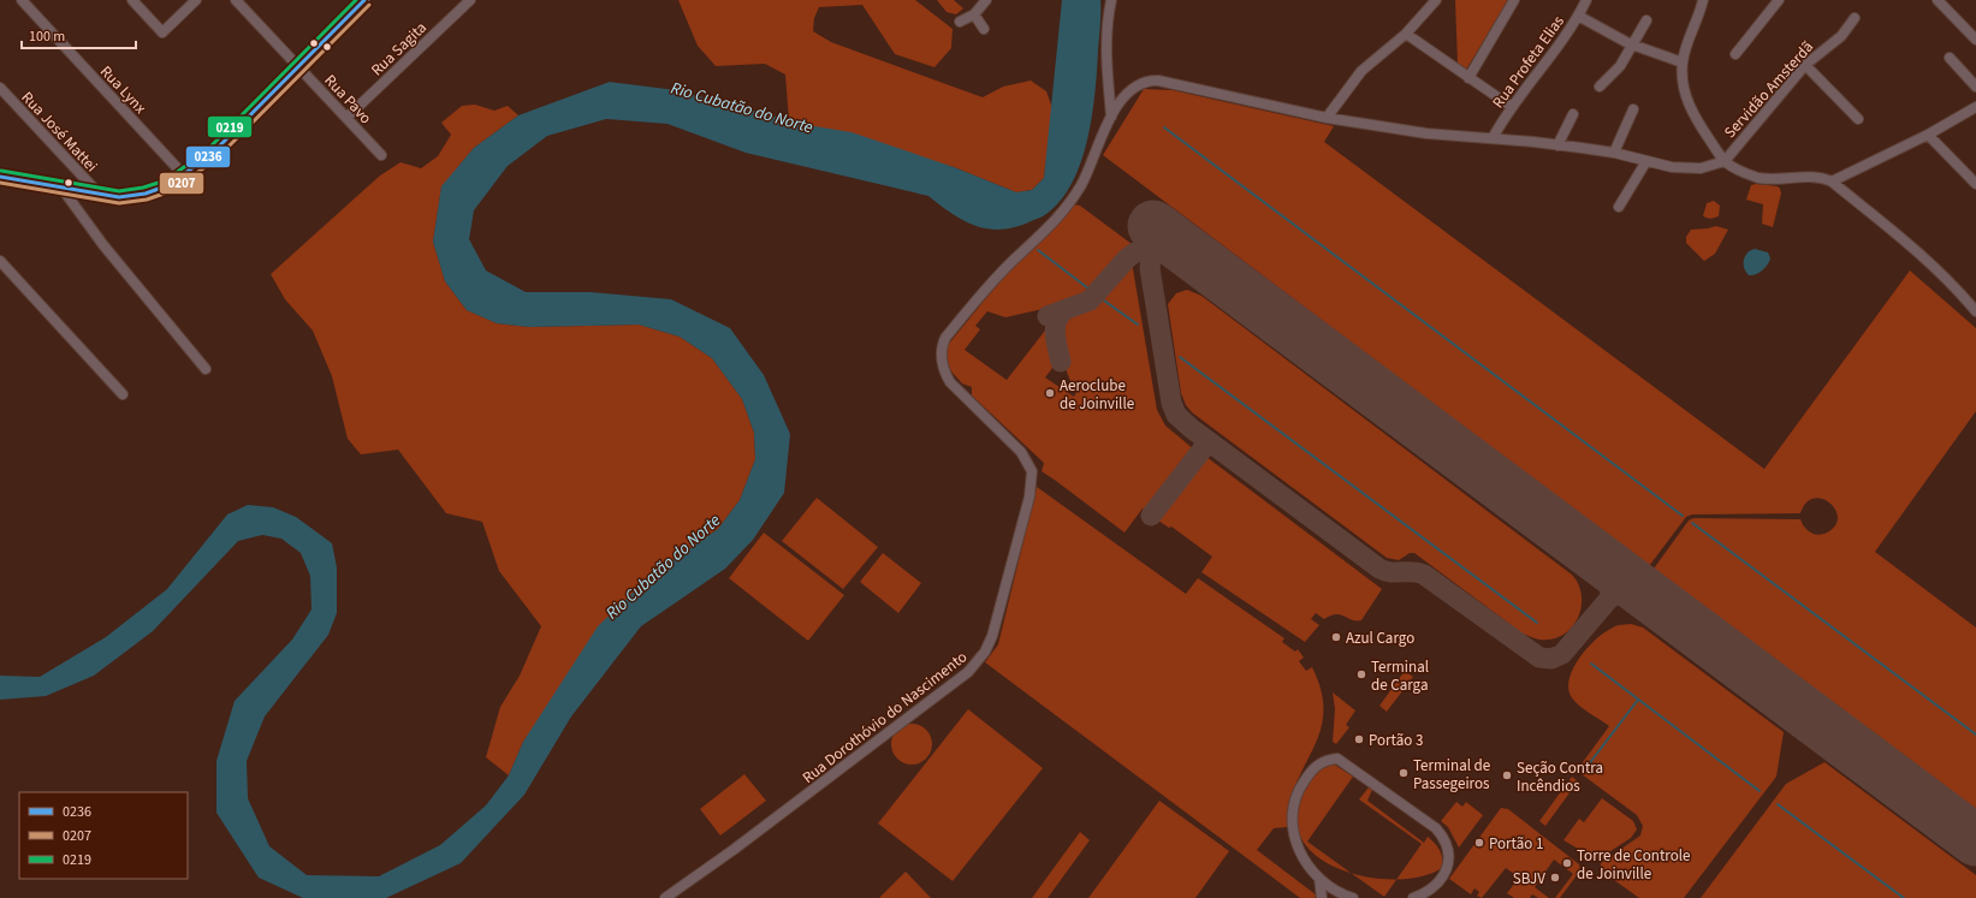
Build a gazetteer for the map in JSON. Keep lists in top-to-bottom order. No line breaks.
{"streets":{"street":["Rua Sagita","Rua Profeta Elias","Rua Lynx","Servidão Amsterdã","Rua Pavo","Rua José Mattei","Rua Dorothóvio do Nascimento"]},"crossings":[["Rua Sagita","Rua Pavo"]],"water":["Rio Cubatão do Norte"],"places":["Aeroclube de Joinville","Azul Cargo","Terminal de Carga","Portão 3","Terminal de Passegeiros","Seção Contra Incêndios","Portão 1","Torre de Controle de Joinville","SBJV"],"lines":["transit line 0236","transit line 0219","transit line 0207"],"legend":["0236","0207","0219"],"scale_bar":"100 m"}
